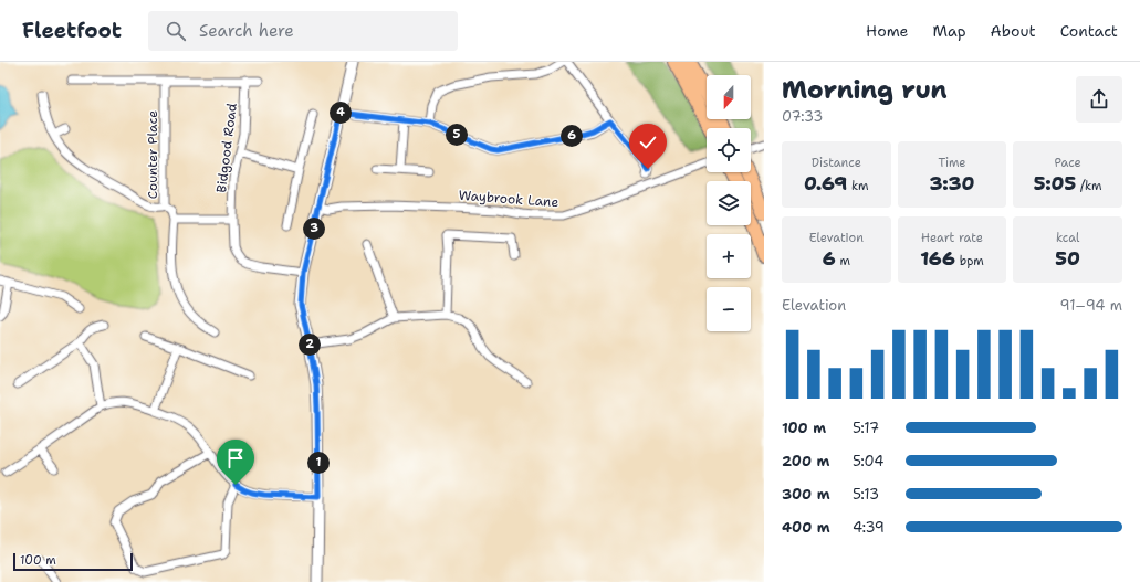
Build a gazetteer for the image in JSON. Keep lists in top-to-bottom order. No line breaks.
{"streets":{"street":["Bidgood Road","Counter Place","Waybrook Lane"]},"scale_bar":"100 m","north":"bottom","page":{"header":"Fleetfoot","search":"Search here","nav":["Home","Map","About","Contact"],"heading":["Morning run","07:33"],"map_buttons":["+","−"],"pins":["4","5","6","3","2","1"],"stats":[["Distance","0.69 km"],["Time","3:30"],["Pace","5:05 /km"],["Elevation","6 m"],["Heart rate","166 bpm"],["kcal","50"]],"chart":["Elevation","91–94 m"],"list":[{"name":"100 m","note":"5:17"},{"name":"200 m","note":"5:04"},{"name":"300 m","note":"5:13"},{"name":"400 m","note":"4:39"}],"scale":"100 m"}}
